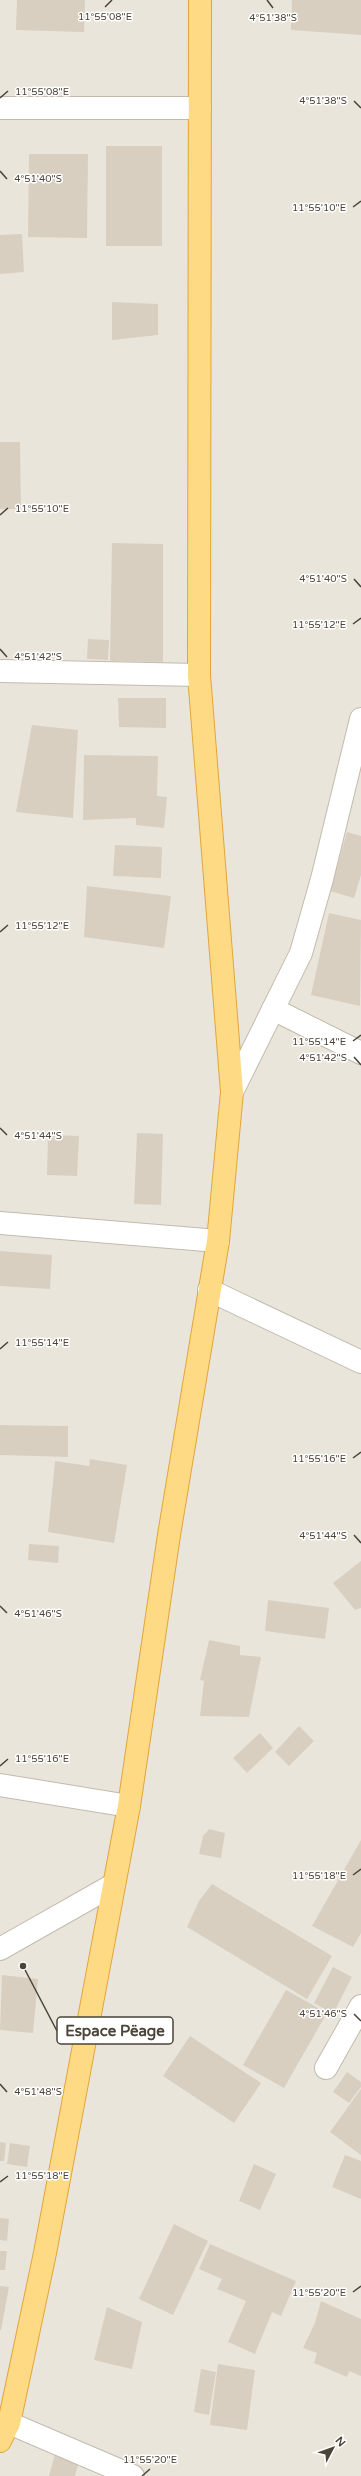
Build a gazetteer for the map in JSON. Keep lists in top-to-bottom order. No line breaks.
{"places":["Espace Pëage"],"north":"top right","coordinates":["11°55'08\"E","4°51'38\"S","4°51'40\"S","11°55'10\"E","11°55'12\"E","4°51'42\"S","11°55'14\"E","4°51'44\"S","11°55'16\"E","4°51'46\"S","11°55'18\"E","4°51'48\"S","11°55'20\"E"]}
